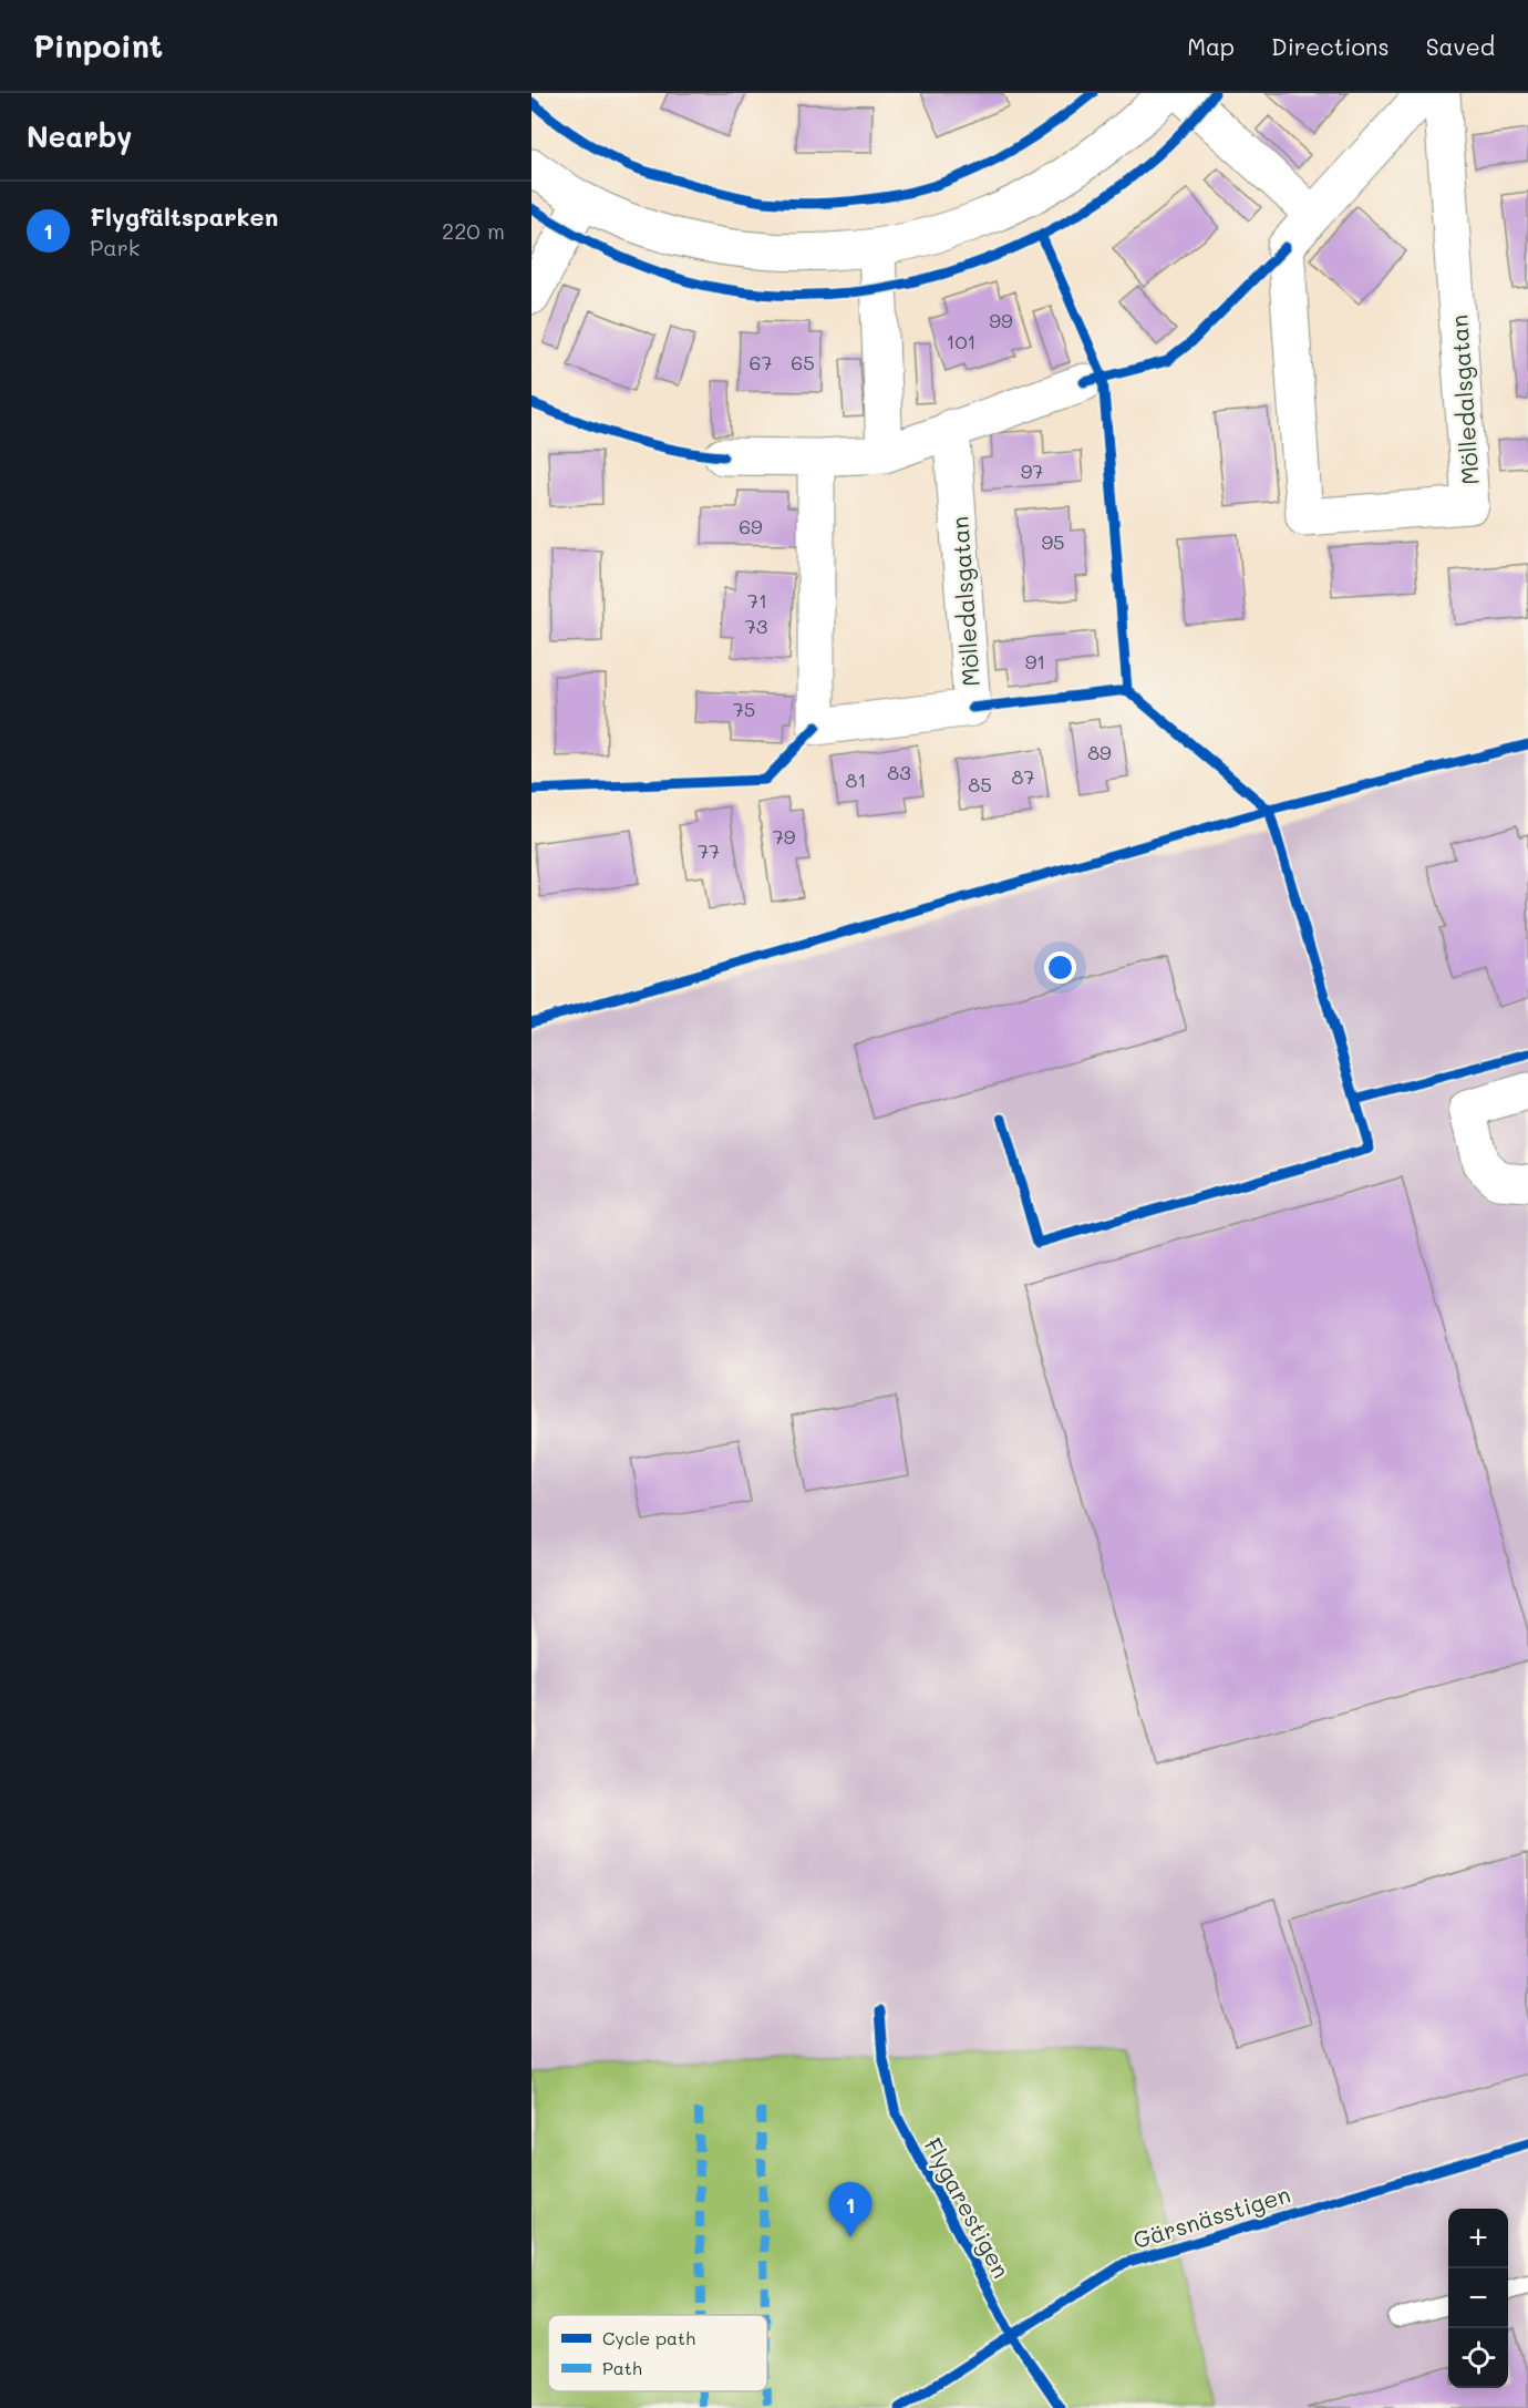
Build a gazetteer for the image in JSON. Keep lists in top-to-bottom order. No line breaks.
{"streets":{"street":["Mölledalsgatan"],"cycle path":["Flygarestigen","Gärsnässtigen"]},"house_numbers":["99","101","67","65","97","69","95","71","73","91","75","89","83","87","81","85","79","77"],"legend":["Cycle path","Path"],"page":{"header":"Pinpoint","nav":["Map","Directions","Saved"],"heading":"Nearby","list":[{"mark":"1","name":"Flygfältsparken","note":"Park","value":"220 m"}],"pins":"1","map_buttons":["+","−"]}}
